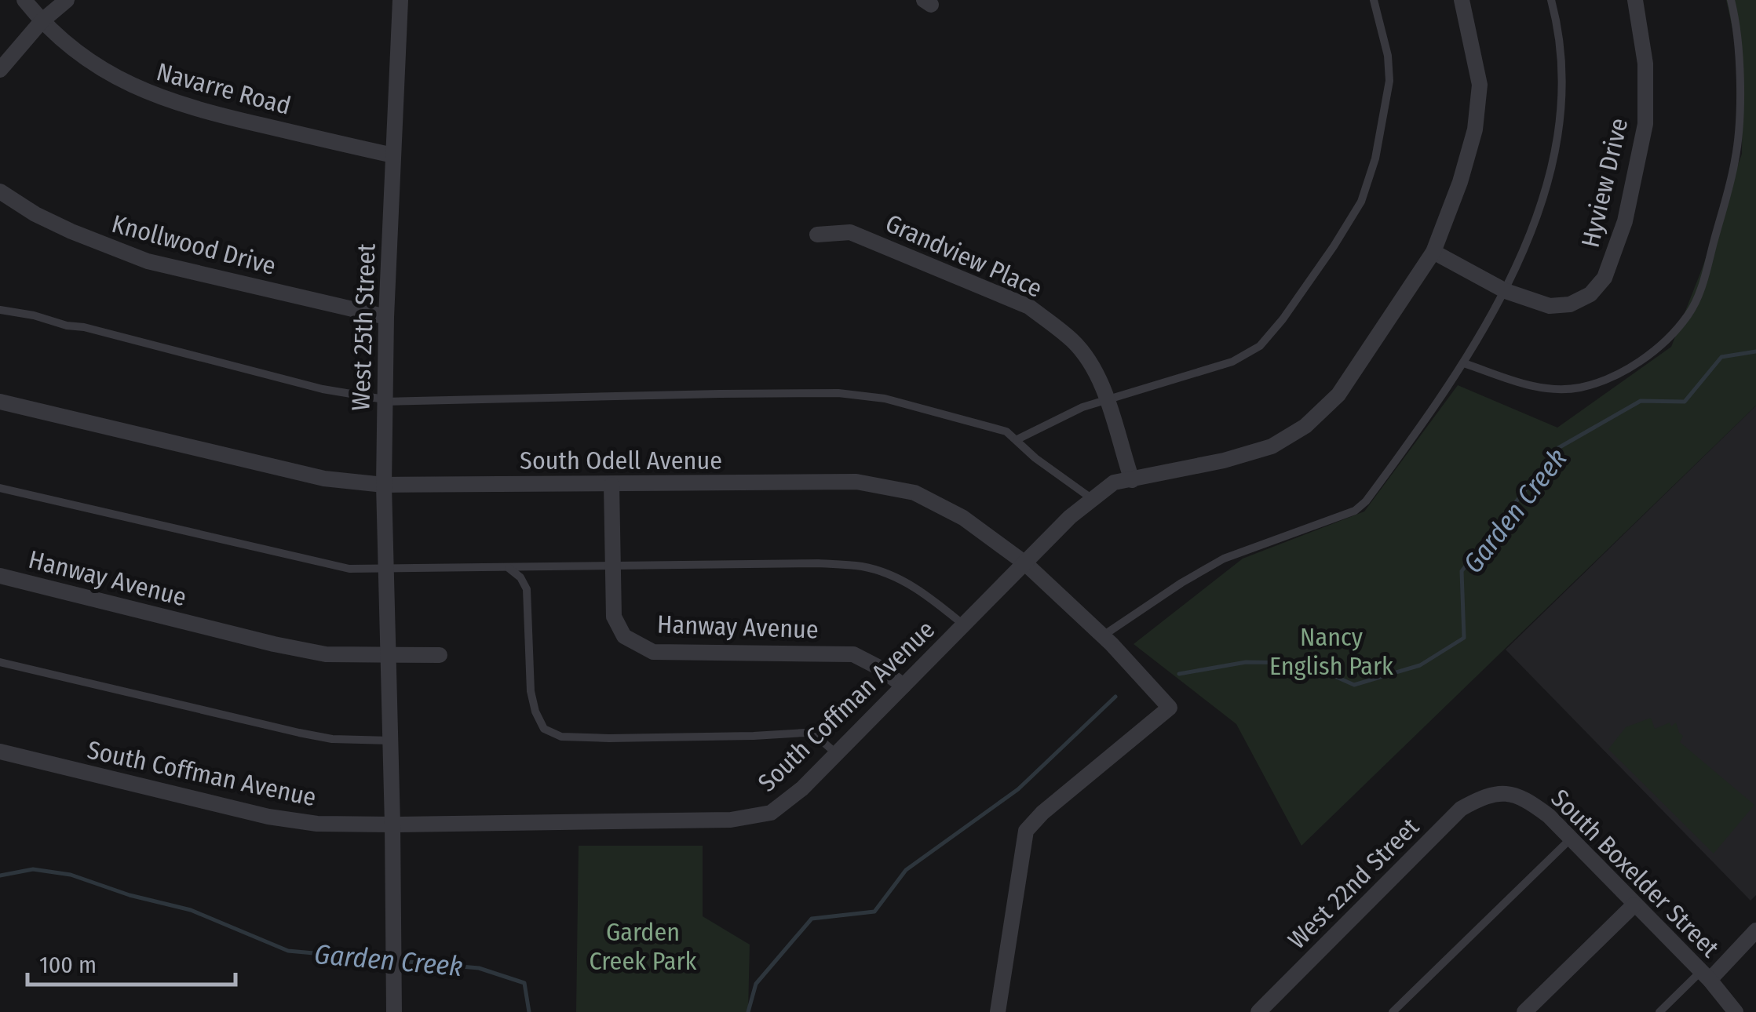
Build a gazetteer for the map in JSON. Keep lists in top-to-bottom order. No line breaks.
{"streets":{"street":["Navarre Road","Hyview Drive","Knollwood Drive","Grandview Place","West 25th Street","South Odell Avenue","Hanway Avenue","South Coffman Avenue","South Boxelder Street","West 22nd Street"]},"crossings":[["Navarre Road","West 25th Street"],["Hyview Drive","South Coffman Avenue"],["Knollwood Drive","West 25th Street"],["Grandview Place","South Coffman Avenue"],["West 25th Street","South Odell Avenue"],["West 25th Street","Hanway Avenue"],["West 25th Street","South Coffman Avenue"],["South Odell Avenue","Hanway Avenue"],["South Odell Avenue","South Coffman Avenue"],["Hanway Avenue","South Coffman Avenue"],["South Boxelder Street","West 22nd Street"]],"water":["Garden Creek"],"parks":["Nancy English Park","Garden Creek Park"],"scale_bar":"100 m"}
